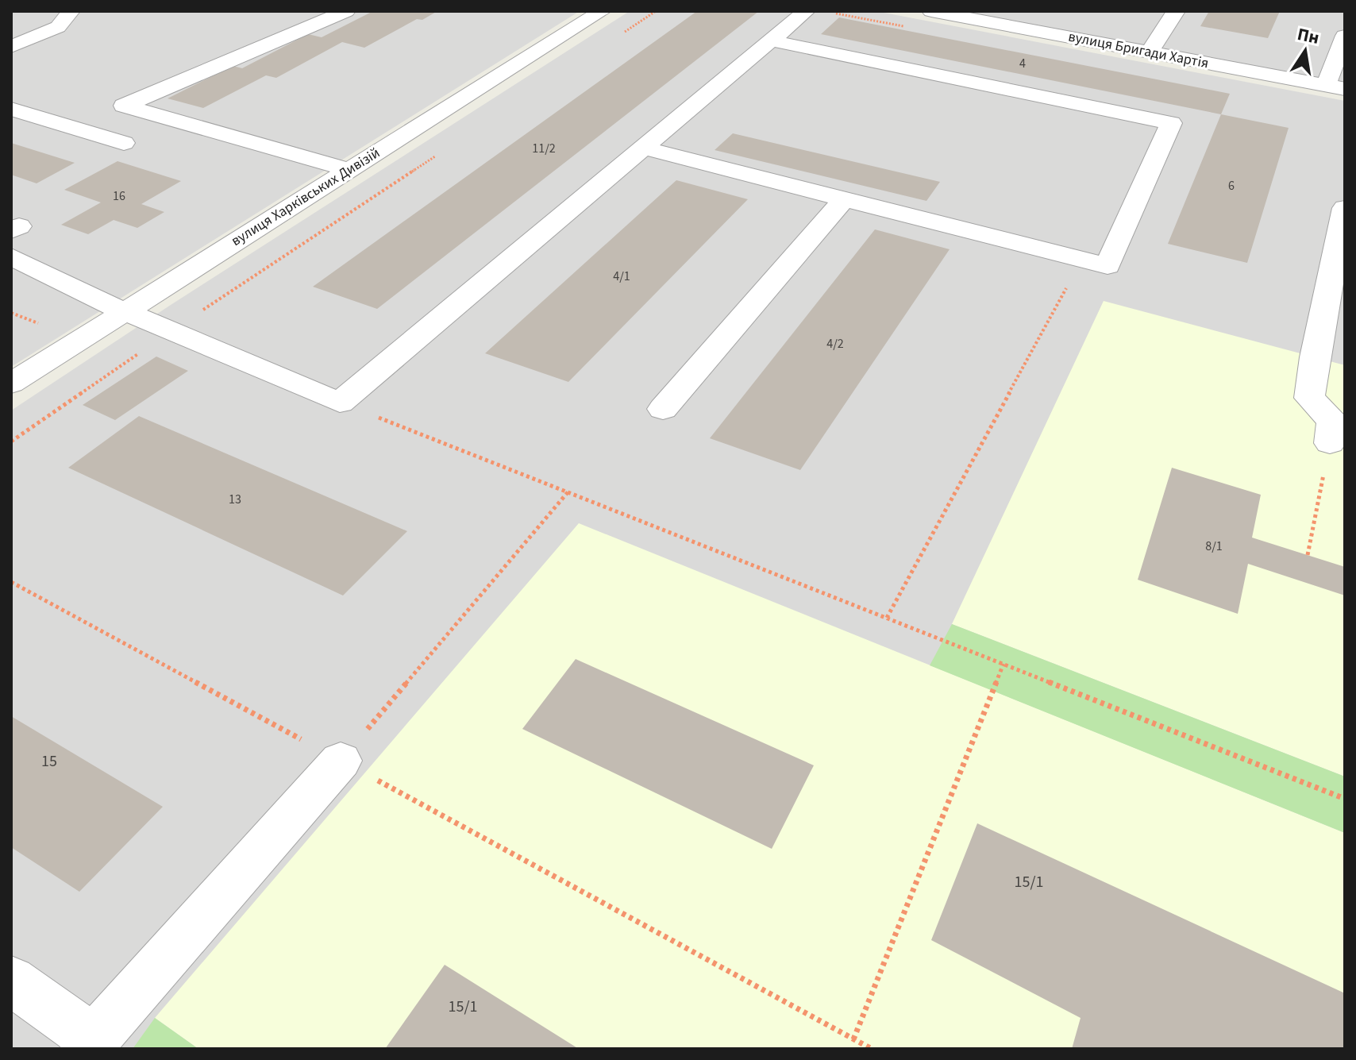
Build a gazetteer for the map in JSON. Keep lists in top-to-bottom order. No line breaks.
{"streets":{"street":["вулиця Бригади Хартія","вулиця Харківських Дивізій"]},"house_numbers":["4","11/2","6","16","4/1","4/2","13","8/1","15","15/1","15/1"],"north":"top"}
